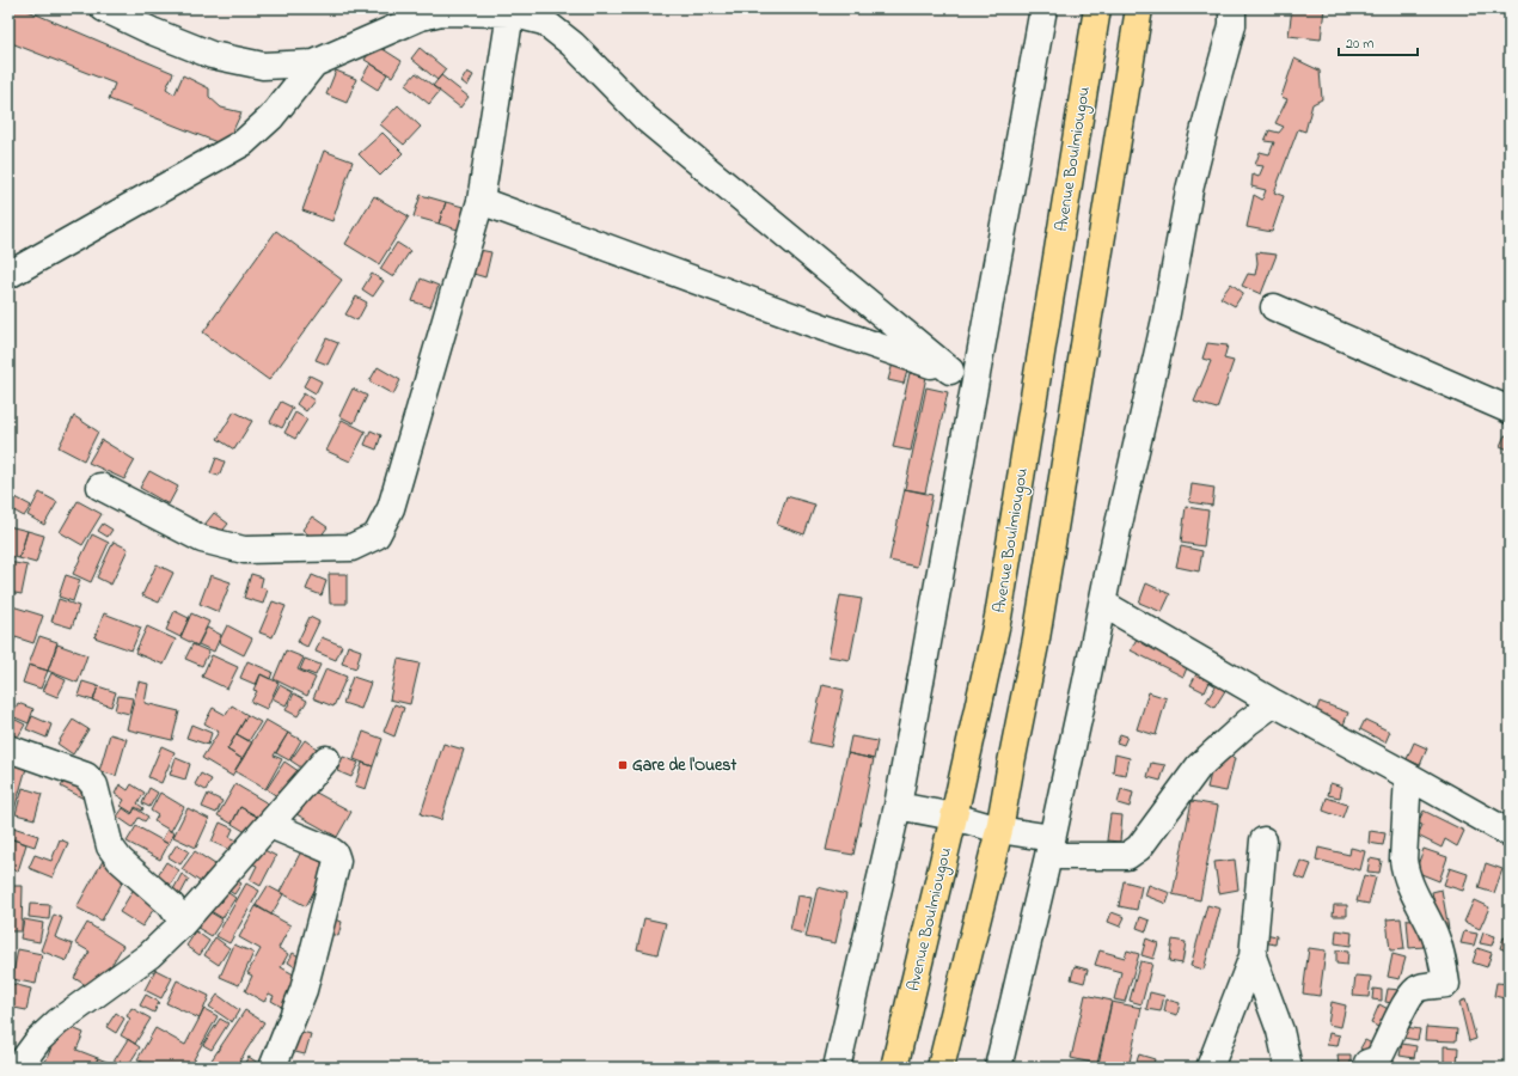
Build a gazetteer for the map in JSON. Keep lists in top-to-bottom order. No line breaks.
{"streets":{"highway":["Avenue Boulmiougou"]},"places":{"transit":["Gare de l'Ouest"]},"scale_bar":"20 m"}
